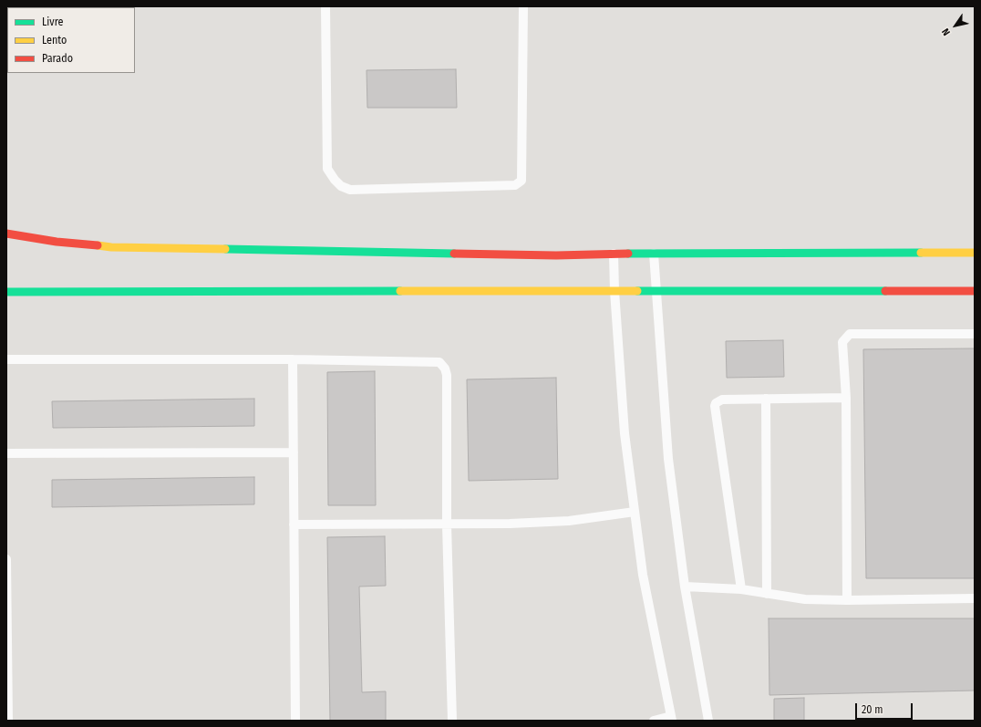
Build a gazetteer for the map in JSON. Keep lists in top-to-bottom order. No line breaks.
{"legend":["Livre","Lento","Parado"],"scale_bar":"20 m","north":"bottom left"}
